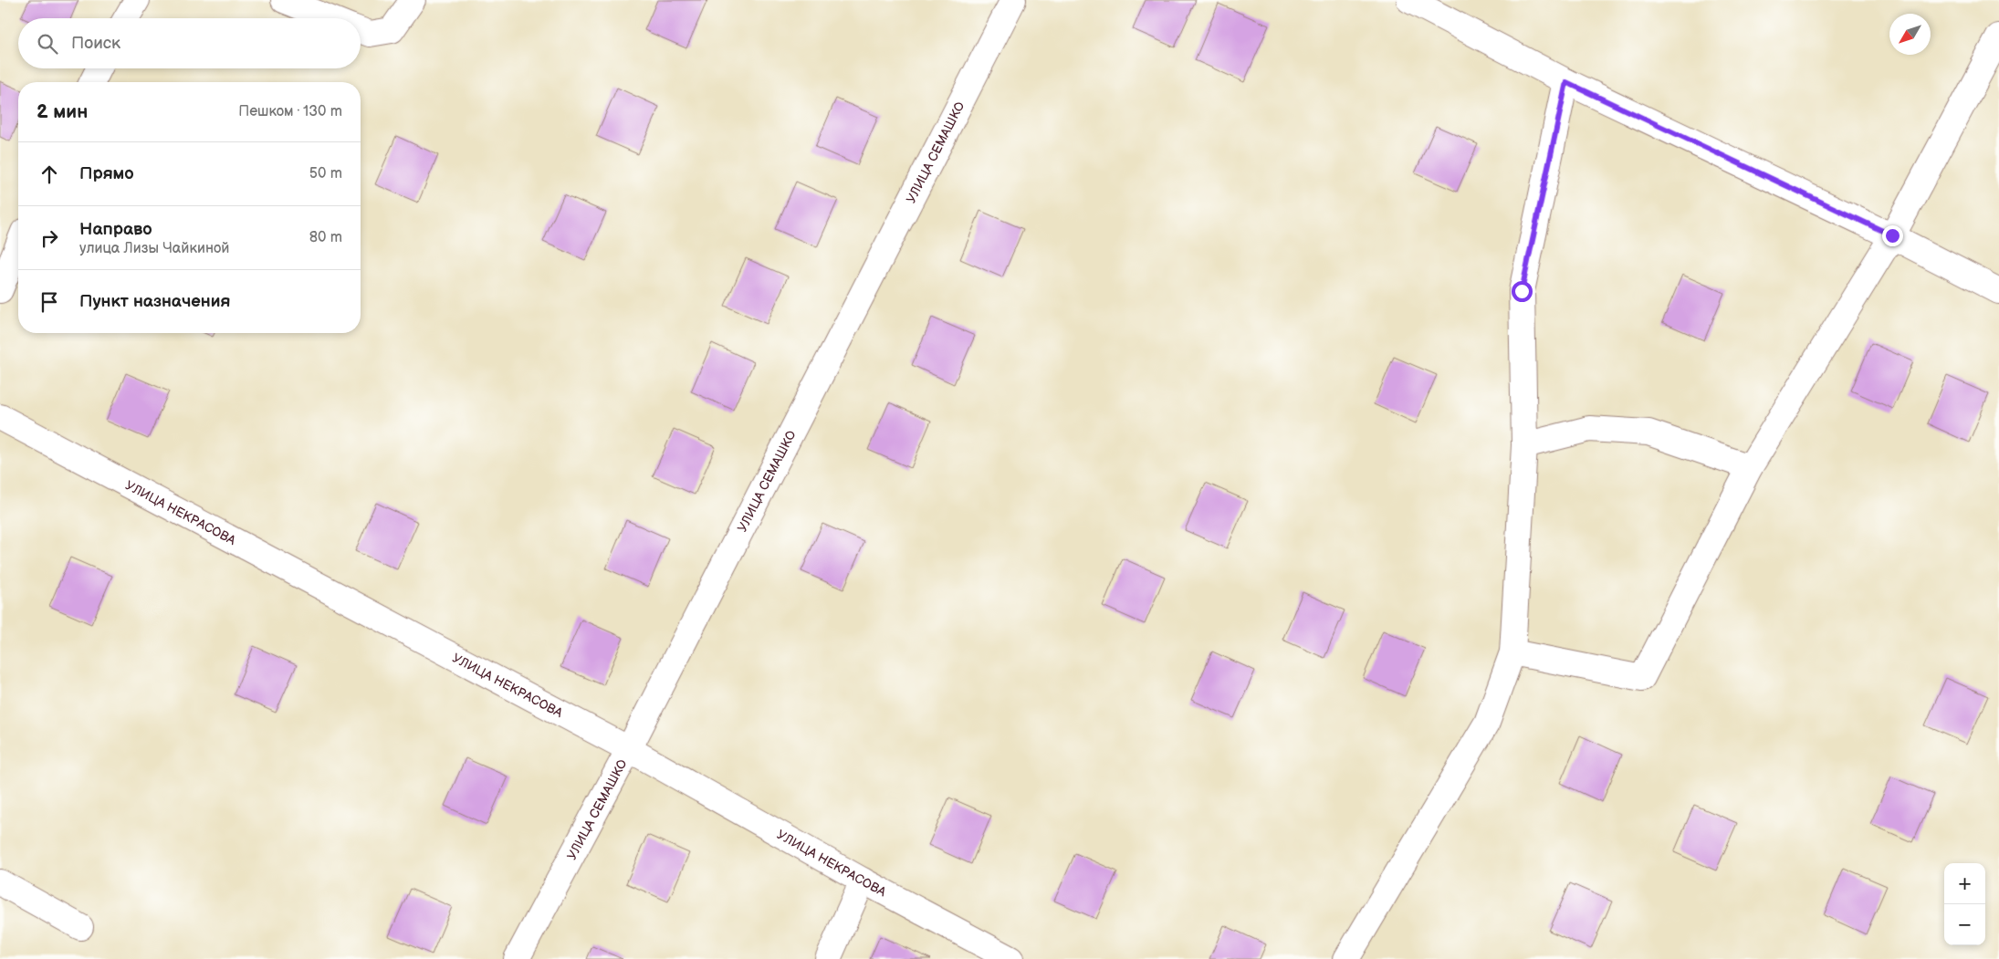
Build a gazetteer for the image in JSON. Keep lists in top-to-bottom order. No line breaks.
{"streets":{"street":["УЛИЦА СЕМАШКО","УЛИЦА НЕКРАСОВА"]},"crossings":[["УЛИЦА СЕМАШКО","УЛИЦА НЕКРАСОВА"]],"north":"bottom left","page":{"search":"Поиск","heading":["2 мин","Пешком · 130 m"],"list":[["Прямо","50 m"],["Направо","улица Лизы Чайкиной","80 m"],"Пункт назначения"],"map_buttons":["+","−"]}}
